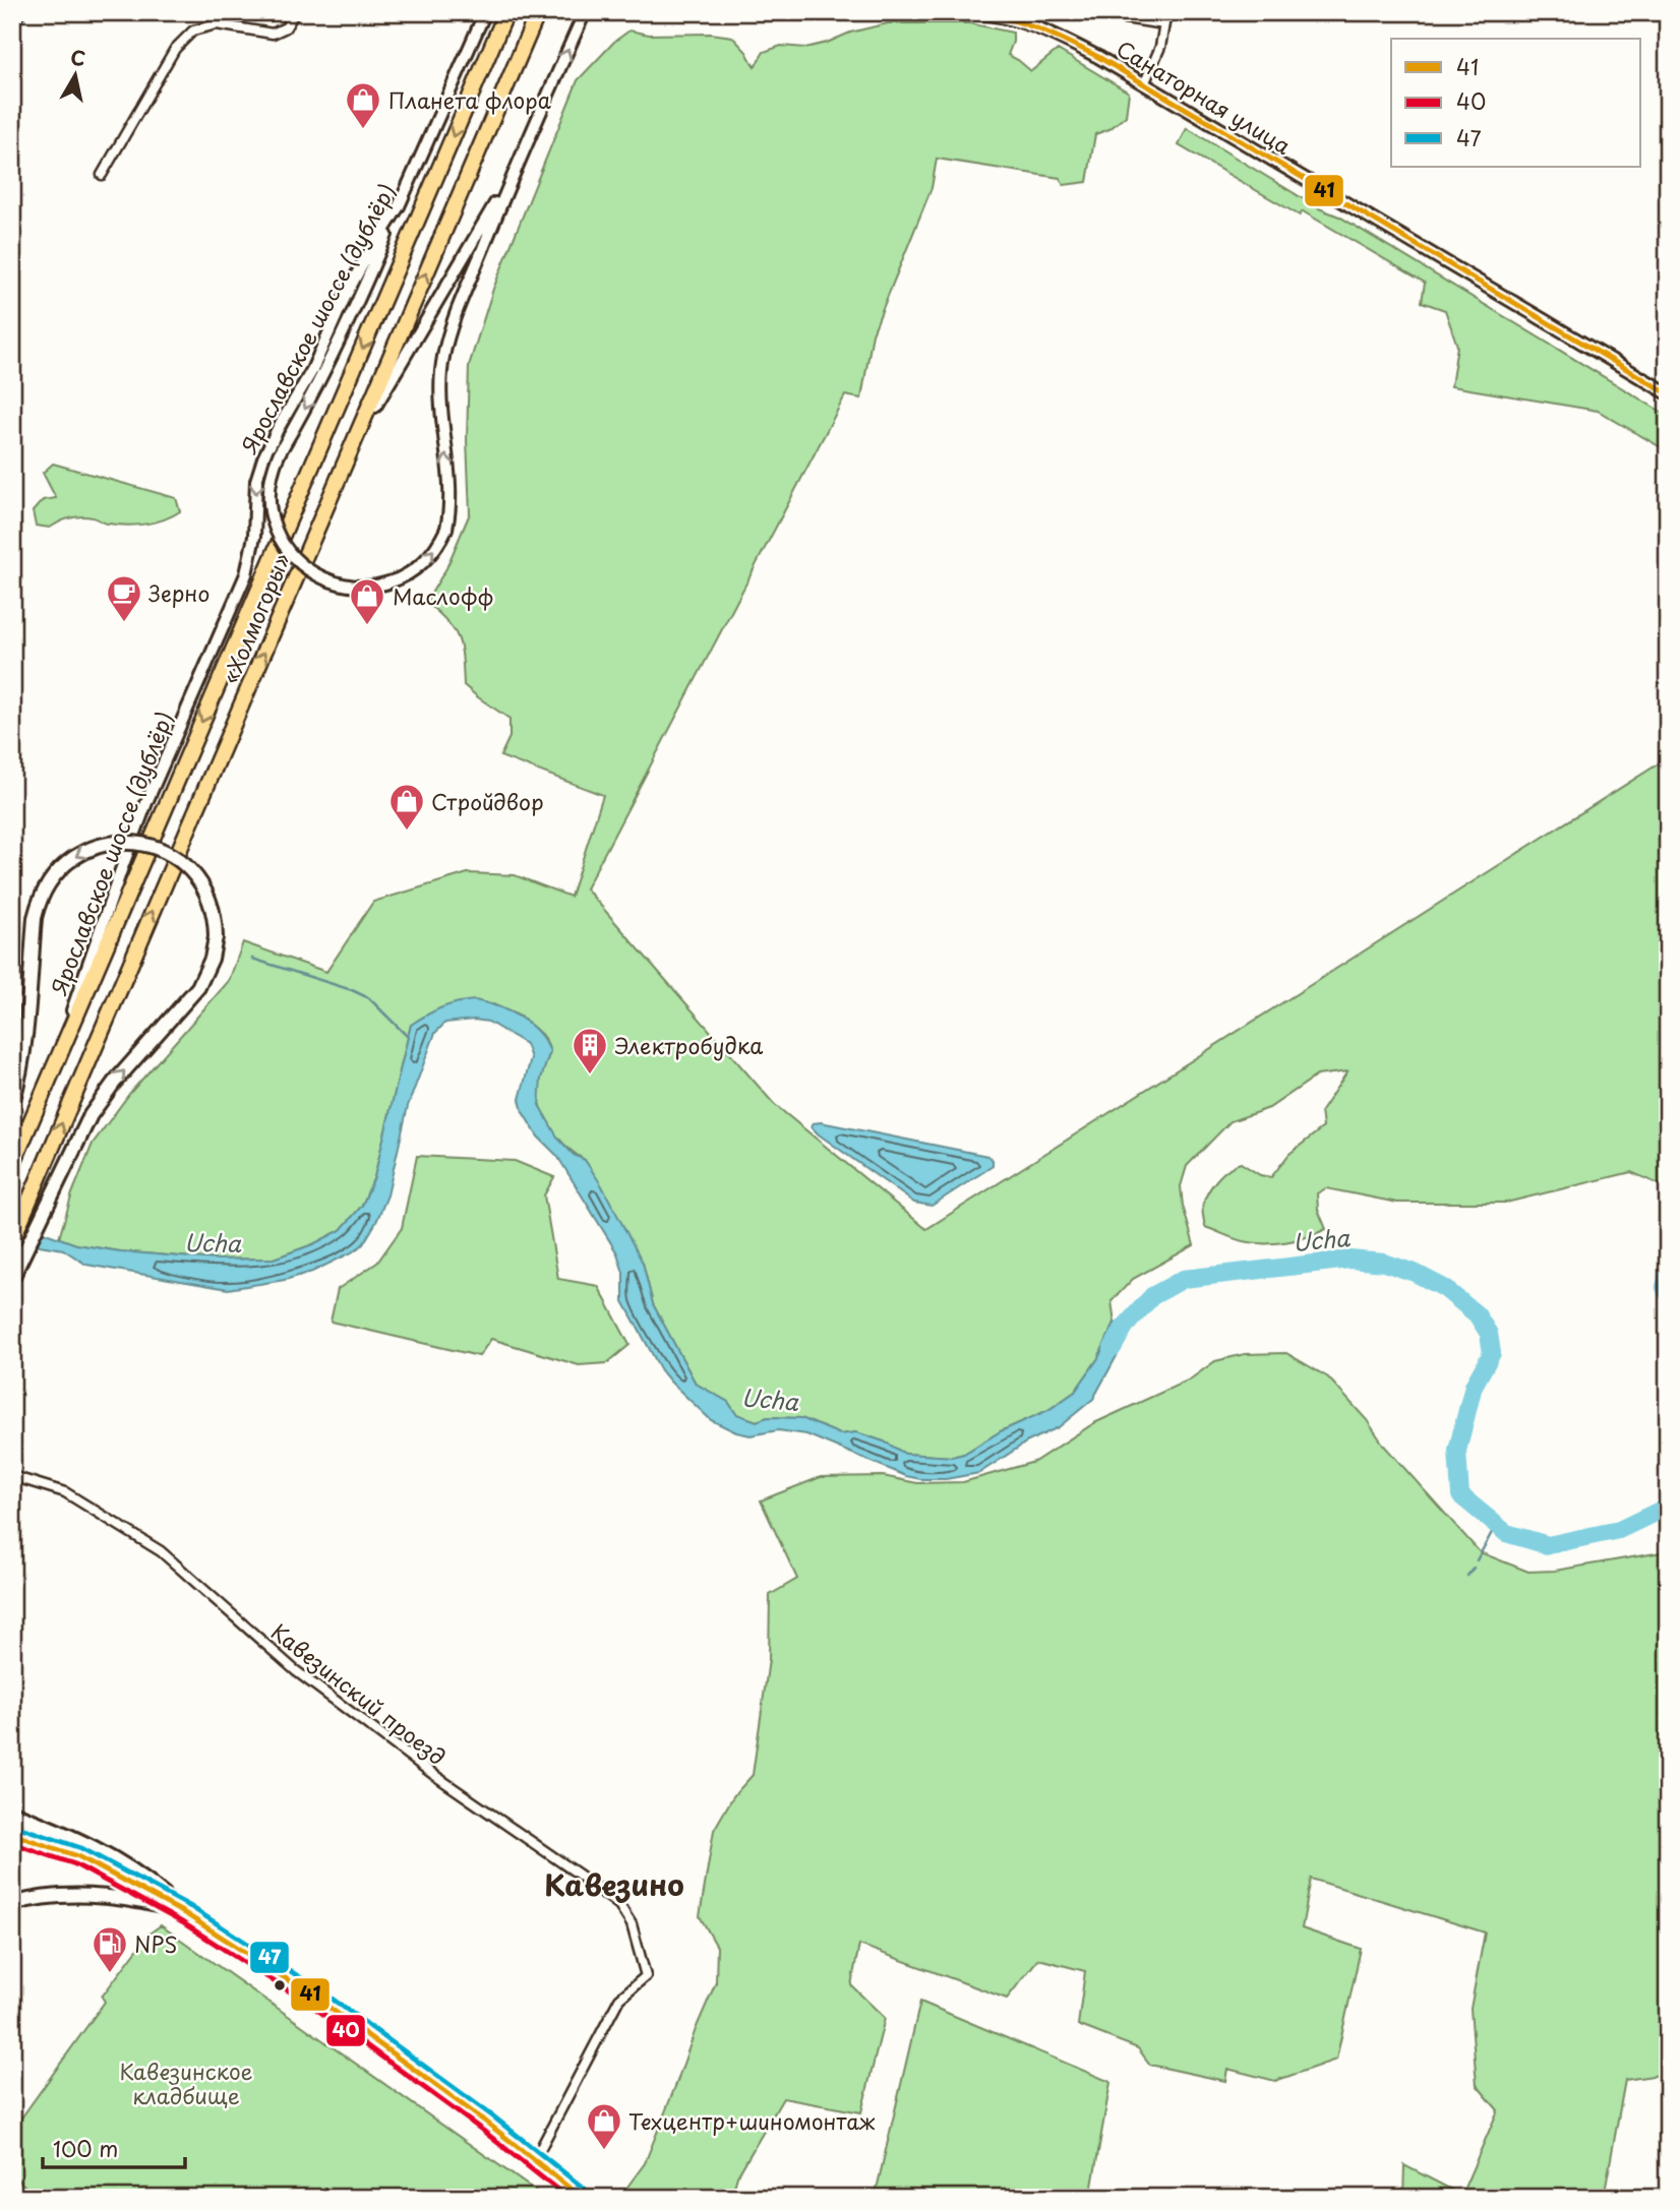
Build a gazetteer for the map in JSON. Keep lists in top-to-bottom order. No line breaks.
{"streets":{"highway":["«Холмогоры»"],"street":["Санаторная улица","Ярославское шоссе (дублёр)","Кавезинский проезд"]},"crossings":[["Ярославское шоссе (дублёр)","«Холмогоры»"]],"one_way":["Ярославское шоссе (дублёр)"],"districts":["Кавезино"],"water":["Ucha"],"parks":["Кавезинское кладбище"],"places":{"shop":["Планета флора","Маслофф","Стройдвор","Техцентр+шиномонтаж"],"cafe":["Зерно"],"building":["Электробудка"],"fuel station":["NPS"]},"lines":["transit line 41","transit line 47","transit line 40"],"legend":["41","40","47"],"scale_bar":"100 m","north":"top"}
